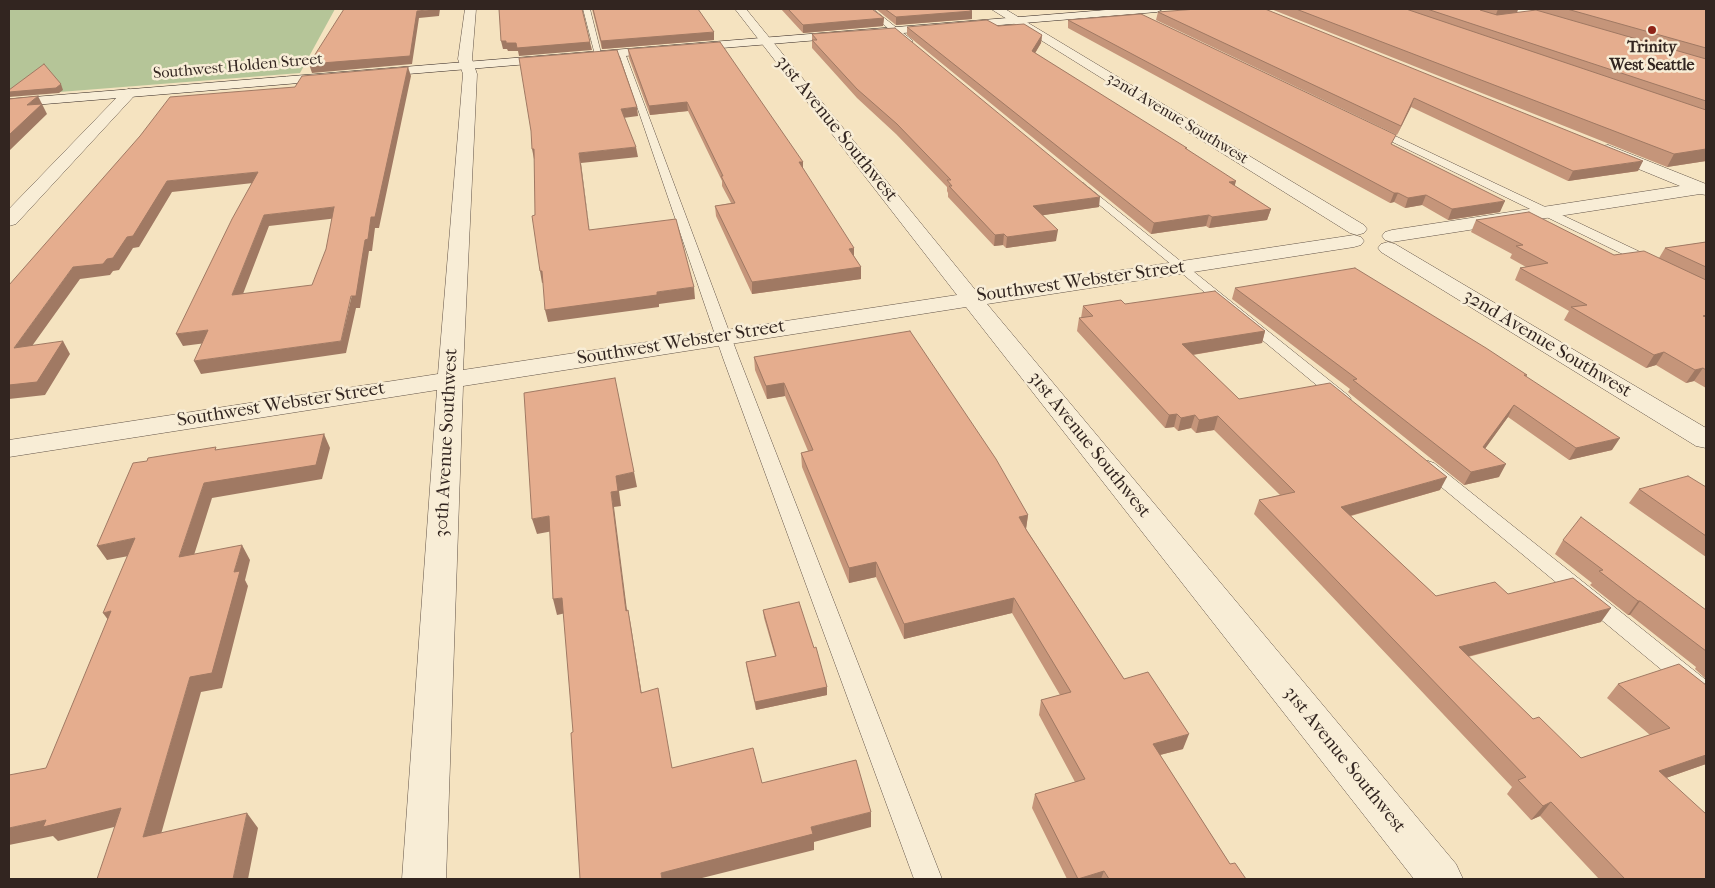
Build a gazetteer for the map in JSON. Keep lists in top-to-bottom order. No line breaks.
{"streets":{"street":["Southwest Holden Street","32nd Avenue Southwest","31st Avenue Southwest","Southwest Webster Street","30th Avenue Southwest"]},"crossings":[["Southwest Holden Street","32nd Avenue Southwest"],["Southwest Holden Street","31st Avenue Southwest"],["Southwest Holden Street","30th Avenue Southwest"],["32nd Avenue Southwest","Southwest Webster Street"],["31st Avenue Southwest","Southwest Webster Street"],["Southwest Webster Street","30th Avenue Southwest"]],"places":["Trinity West Seattle"]}
